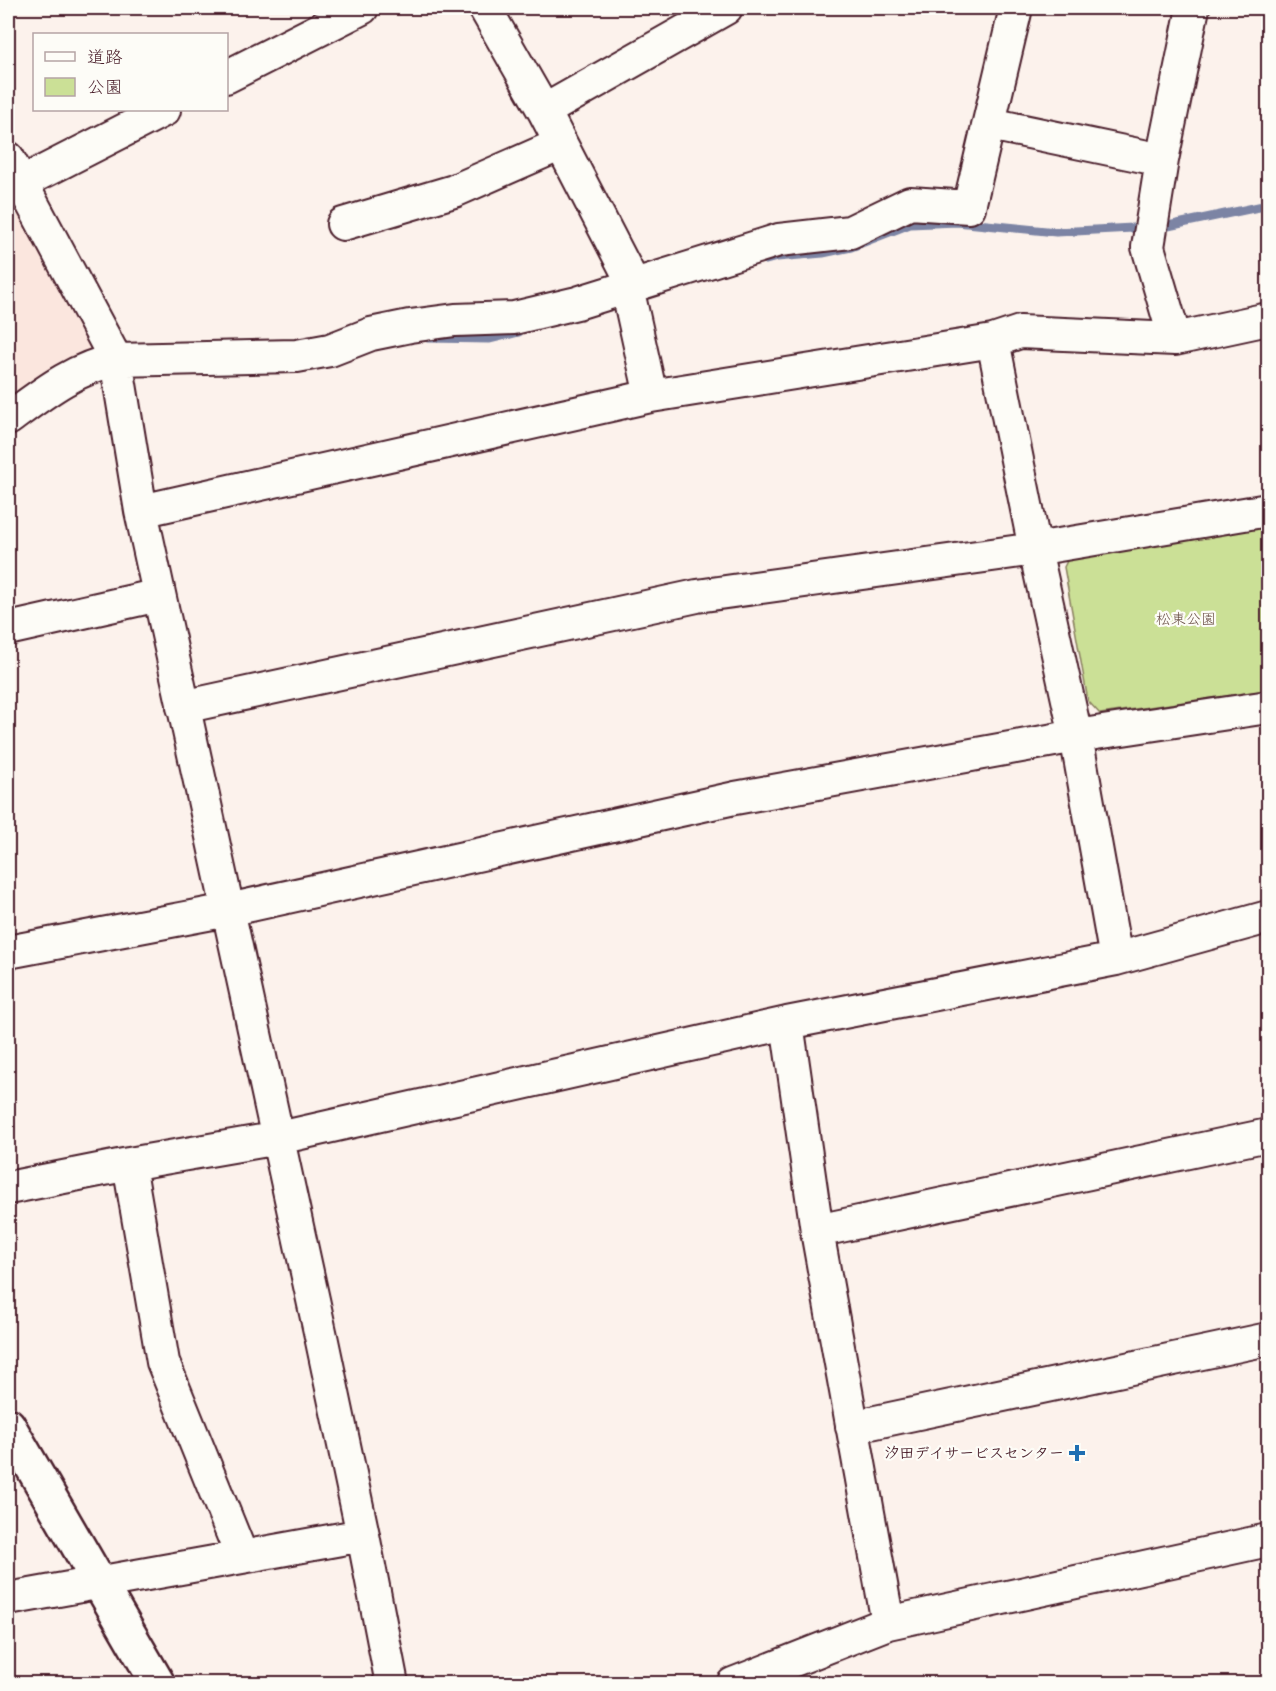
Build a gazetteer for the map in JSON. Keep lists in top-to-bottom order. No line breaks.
{"parks":["松東公園"],"places":{"health":["汐田デイサービスセンター"]},"legend":["道路","公園"]}
